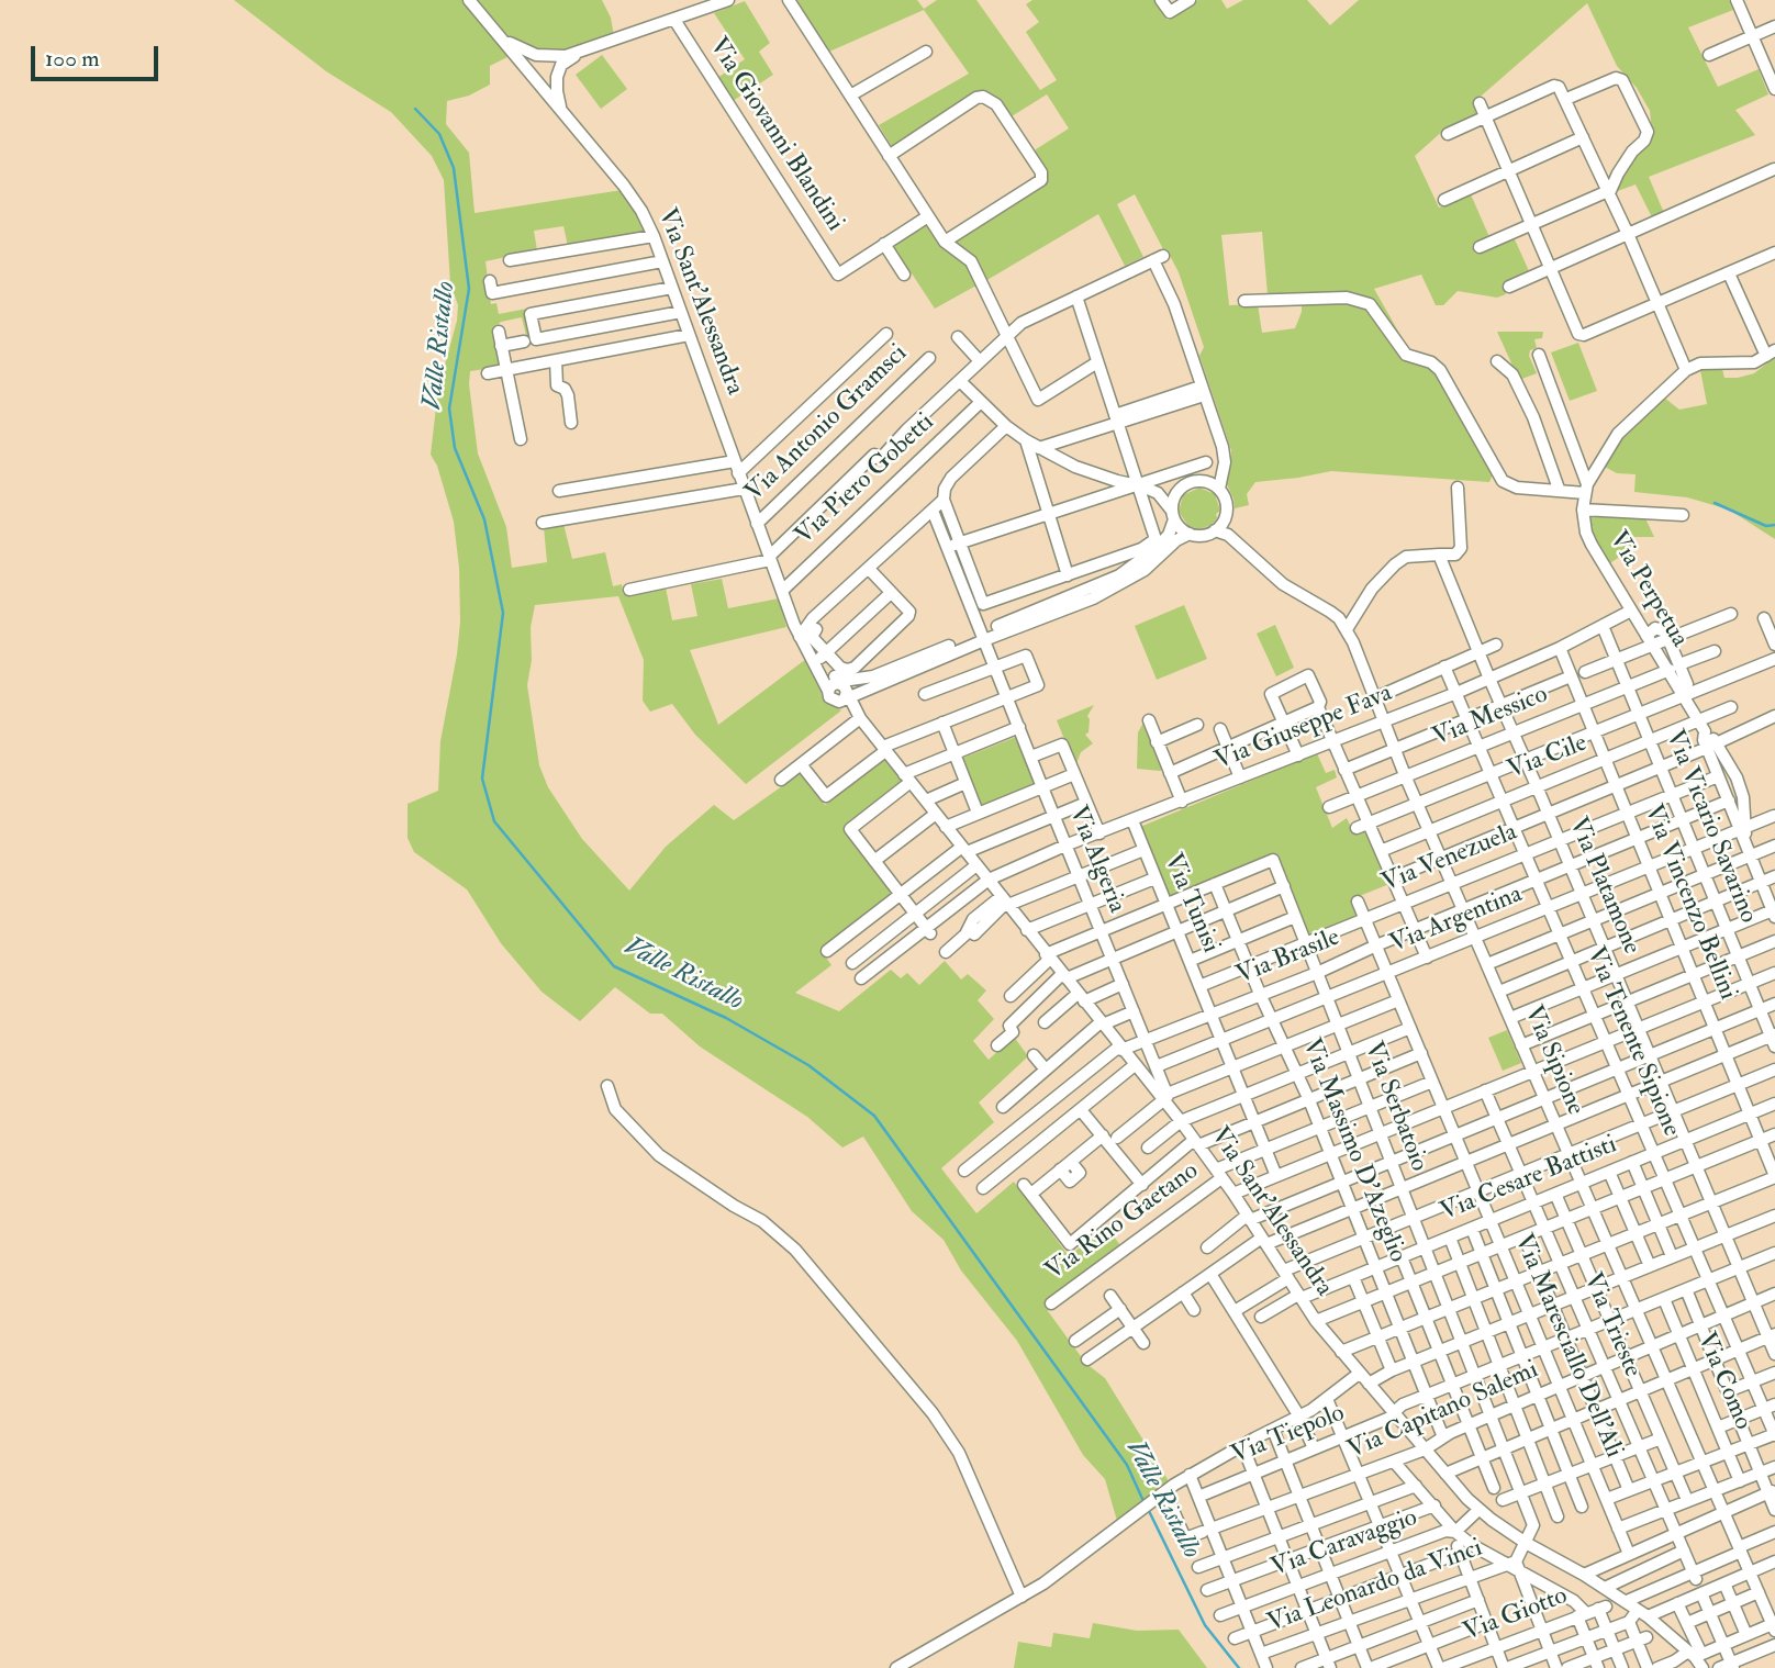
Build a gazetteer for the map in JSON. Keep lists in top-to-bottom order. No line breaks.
{"streets":{"street":["Via Giovanni Blandini","Via Sant'Alessandra","Via Antonio Gramsci","Via Piero Gobetti","Via Perpetua","Via Messico","Via Giuseppe Fava","Via Cile","Via Vicario Savarino","Via Venezuela","Via Algeria","Via Platamone","Via Vincenzo Bellini","Via Tunisi","Via Argentina","Via Brasile","Via Tenente Sipione","Via Sipione","Via Serbatoio","Via Massimo D'Azeglio","Via Cesare Battisti","Via Rino Gaetano","Via Trieste","Via Maresciallo Dell'Ali","Via Como","Via Capitano Salemi","Via Tiepolo","Via Caravaggio","Via Leonardo da Vinci","Via Giotto"]},"crossings":[["Via Sant'Alessandra","Via Antonio Gramsci"],["Via Sant'Alessandra","Via Piero Gobetti"],["Via Sant'Alessandra","Via Giuseppe Fava"],["Via Sant'Alessandra","Via Algeria"],["Via Sant'Alessandra","Via Brasile"],["Via Sant'Alessandra","Via Serbatoio"],["Via Sant'Alessandra","Via Cesare Battisti"],["Via Sant'Alessandra","Via Rino Gaetano"],["Via Sant'Alessandra","Via Capitano Salemi"],["Via Sant'Alessandra","Via Tiepolo"],["Via Sant'Alessandra","Via Caravaggio"],["Via Perpetua","Via Messico"],["Via Perpetua","Via Giuseppe Fava"],["Via Perpetua","Via Cile"],["Via Perpetua","Via Venezuela"],["Via Perpetua","Via Argentina"],["Via Perpetua","Via Brasile"],["Via Messico","Via Vicario Savarino"],["Via Messico","Via Platamone"],["Via Messico","Via Vincenzo Bellini"],["Via Messico","Via Tenente Sipione"],["Via Messico","Via Sipione"],["Via Giuseppe Fava","Via Vicario Savarino"],["Via Giuseppe Fava","Via Algeria"],["Via Giuseppe Fava","Via Platamone"],["Via Giuseppe Fava","Via Vincenzo Bellini"],["Via Giuseppe Fava","Via Tunisi"],["Via Giuseppe Fava","Via Tenente Sipione"],["Via Giuseppe Fava","Via Sipione"],["Via Cile","Via Vicario Savarino"],["Via Cile","Via Platamone"],["Via Cile","Via Vincenzo Bellini"],["Via Cile","Via Tenente Sipione"],["Via Cile","Via Sipione"],["Via Vicario Savarino","Via Venezuela"],["Via Vicario Savarino","Via Argentina"],["Via Vicario Savarino","Via Brasile"],["Via Venezuela","Via Platamone"],["Via Venezuela","Via Vincenzo Bellini"],["Via Venezuela","Via Tunisi"],["Via Venezuela","Via Tenente Sipione"],["Via Venezuela","Via Sipione"],["Via Venezuela","Via Serbatoio"],["Via Venezuela","Via Massimo D'Azeglio"],["Via Venezuela","Via Maresciallo Dell'Ali"],["Via Algeria","Via Argentina"],["Via Algeria","Via Brasile"],["Via Platamone","Via Argentina"],["Via Platamone","Via Brasile"],["Via Platamone","Via Cesare Battisti"],["Via Platamone","Via Capitano Salemi"],["Via Platamone","Via Tiepolo"],["Via Vincenzo Bellini","Via Argentina"],["Via Vincenzo Bellini","Via Brasile"],["Via Vincenzo Bellini","Via Cesare Battisti"],["Via Tunisi","Via Argentina"],["Via Tunisi","Via Brasile"],["Via Tunisi","Via Rino Gaetano"],["Via Argentina","Via Tenente Sipione"],["Via Argentina","Via Sipione"],["Via Argentina","Via Serbatoio"],["Via Argentina","Via Massimo D'Azeglio"],["Via Argentina","Via Maresciallo Dell'Ali"],["Via Brasile","Via Tenente Sipione"],["Via Brasile","Via Sipione"],["Via Brasile","Via Serbatoio"],["Via Brasile","Via Massimo D'Azeglio"],["Via Brasile","Via Maresciallo Dell'Ali"],["Via Tenente Sipione","Via Cesare Battisti"],["Via Tenente Sipione","Via Capitano Salemi"],["Via Tenente Sipione","Via Tiepolo"],["Via Sipione","Via Cesare Battisti"],["Via Sipione","Via Capitano Salemi"],["Via Sipione","Via Tiepolo"],["Via Serbatoio","Via Massimo D'Azeglio"],["Via Serbatoio","Via Cesare Battisti"],["Via Serbatoio","Via Rino Gaetano"],["Via Serbatoio","Via Capitano Salemi"],["Via Serbatoio","Via Tiepolo"],["Via Massimo D'Azeglio","Via Cesare Battisti"],["Via Massimo D'Azeglio","Via Rino Gaetano"],["Via Massimo D'Azeglio","Via Capitano Salemi"],["Via Massimo D'Azeglio","Via Tiepolo"],["Via Cesare Battisti","Via Trieste"],["Via Cesare Battisti","Via Maresciallo Dell'Ali"],["Via Rino Gaetano","Via Maresciallo Dell'Ali"],["Via Trieste","Via Capitano Salemi"],["Via Trieste","Via Tiepolo"],["Via Maresciallo Dell'Ali","Via Capitano Salemi"],["Via Maresciallo Dell'Ali","Via Tiepolo"],["Via Como","Via Capitano Salemi"],["Via Como","Via Tiepolo"]],"water":["Valle Ristallo"],"scale_bar":"100 m"}
